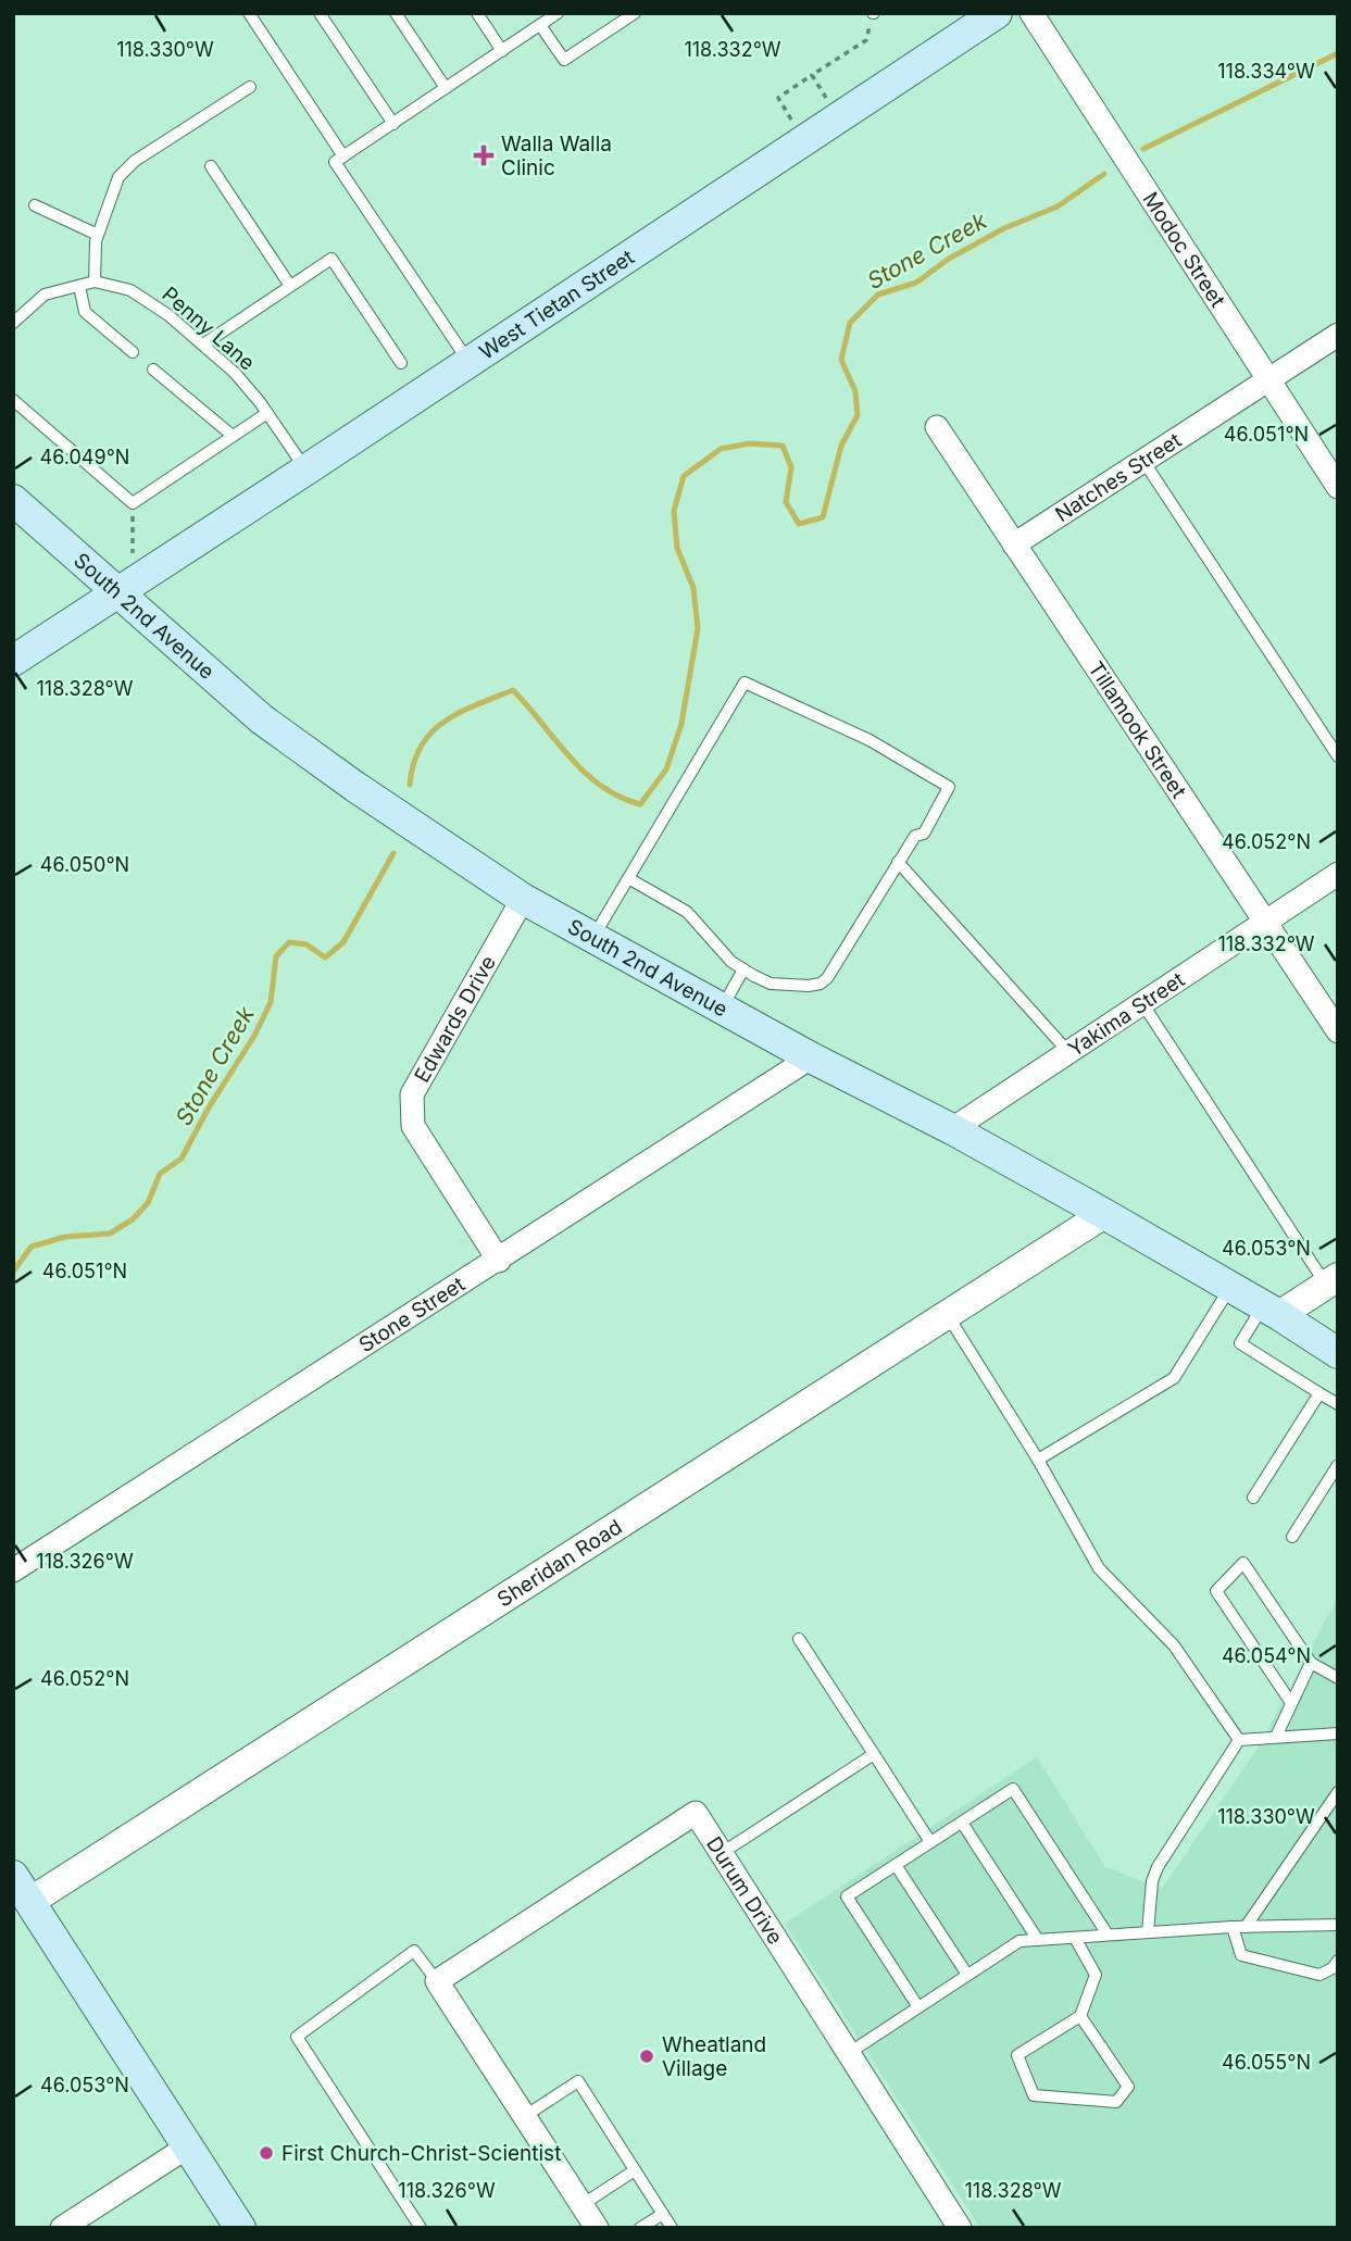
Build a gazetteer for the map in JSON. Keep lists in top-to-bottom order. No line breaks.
{"streets":{"main road":["West Tietan Street","South 2nd Avenue"],"street":["Modoc Street","Natches Street","Tillamook Street","Yakima Street","Edwards Drive","Stone Street","Sheridan Road","Durum Drive"],"lane":["Penny Lane"]},"crossings":[["Modoc Street","Natches Street"],["West Tietan Street","Penny Lane"],["West Tietan Street","South 2nd Avenue"],["Natches Street","Tillamook Street"],["South 2nd Avenue","Yakima Street"],["South 2nd Avenue","Edwards Drive"],["South 2nd Avenue","Stone Street"],["South 2nd Avenue","Sheridan Road"],["Tillamook Street","Yakima Street"],["Edwards Drive","Stone Street"]],"water":["Stone Creek"],"places":{"health":["Walla Walla Clinic"],"other":["Wheatland Village","First Church-Christ-Scientist"]},"coordinates":["118.330°W","118.332°W","118.334°W","46.051°N","46.049°N","118.328°W","46.052°N","46.050°N","46.053°N","118.326°W","46.054°N","46.055°N"]}
